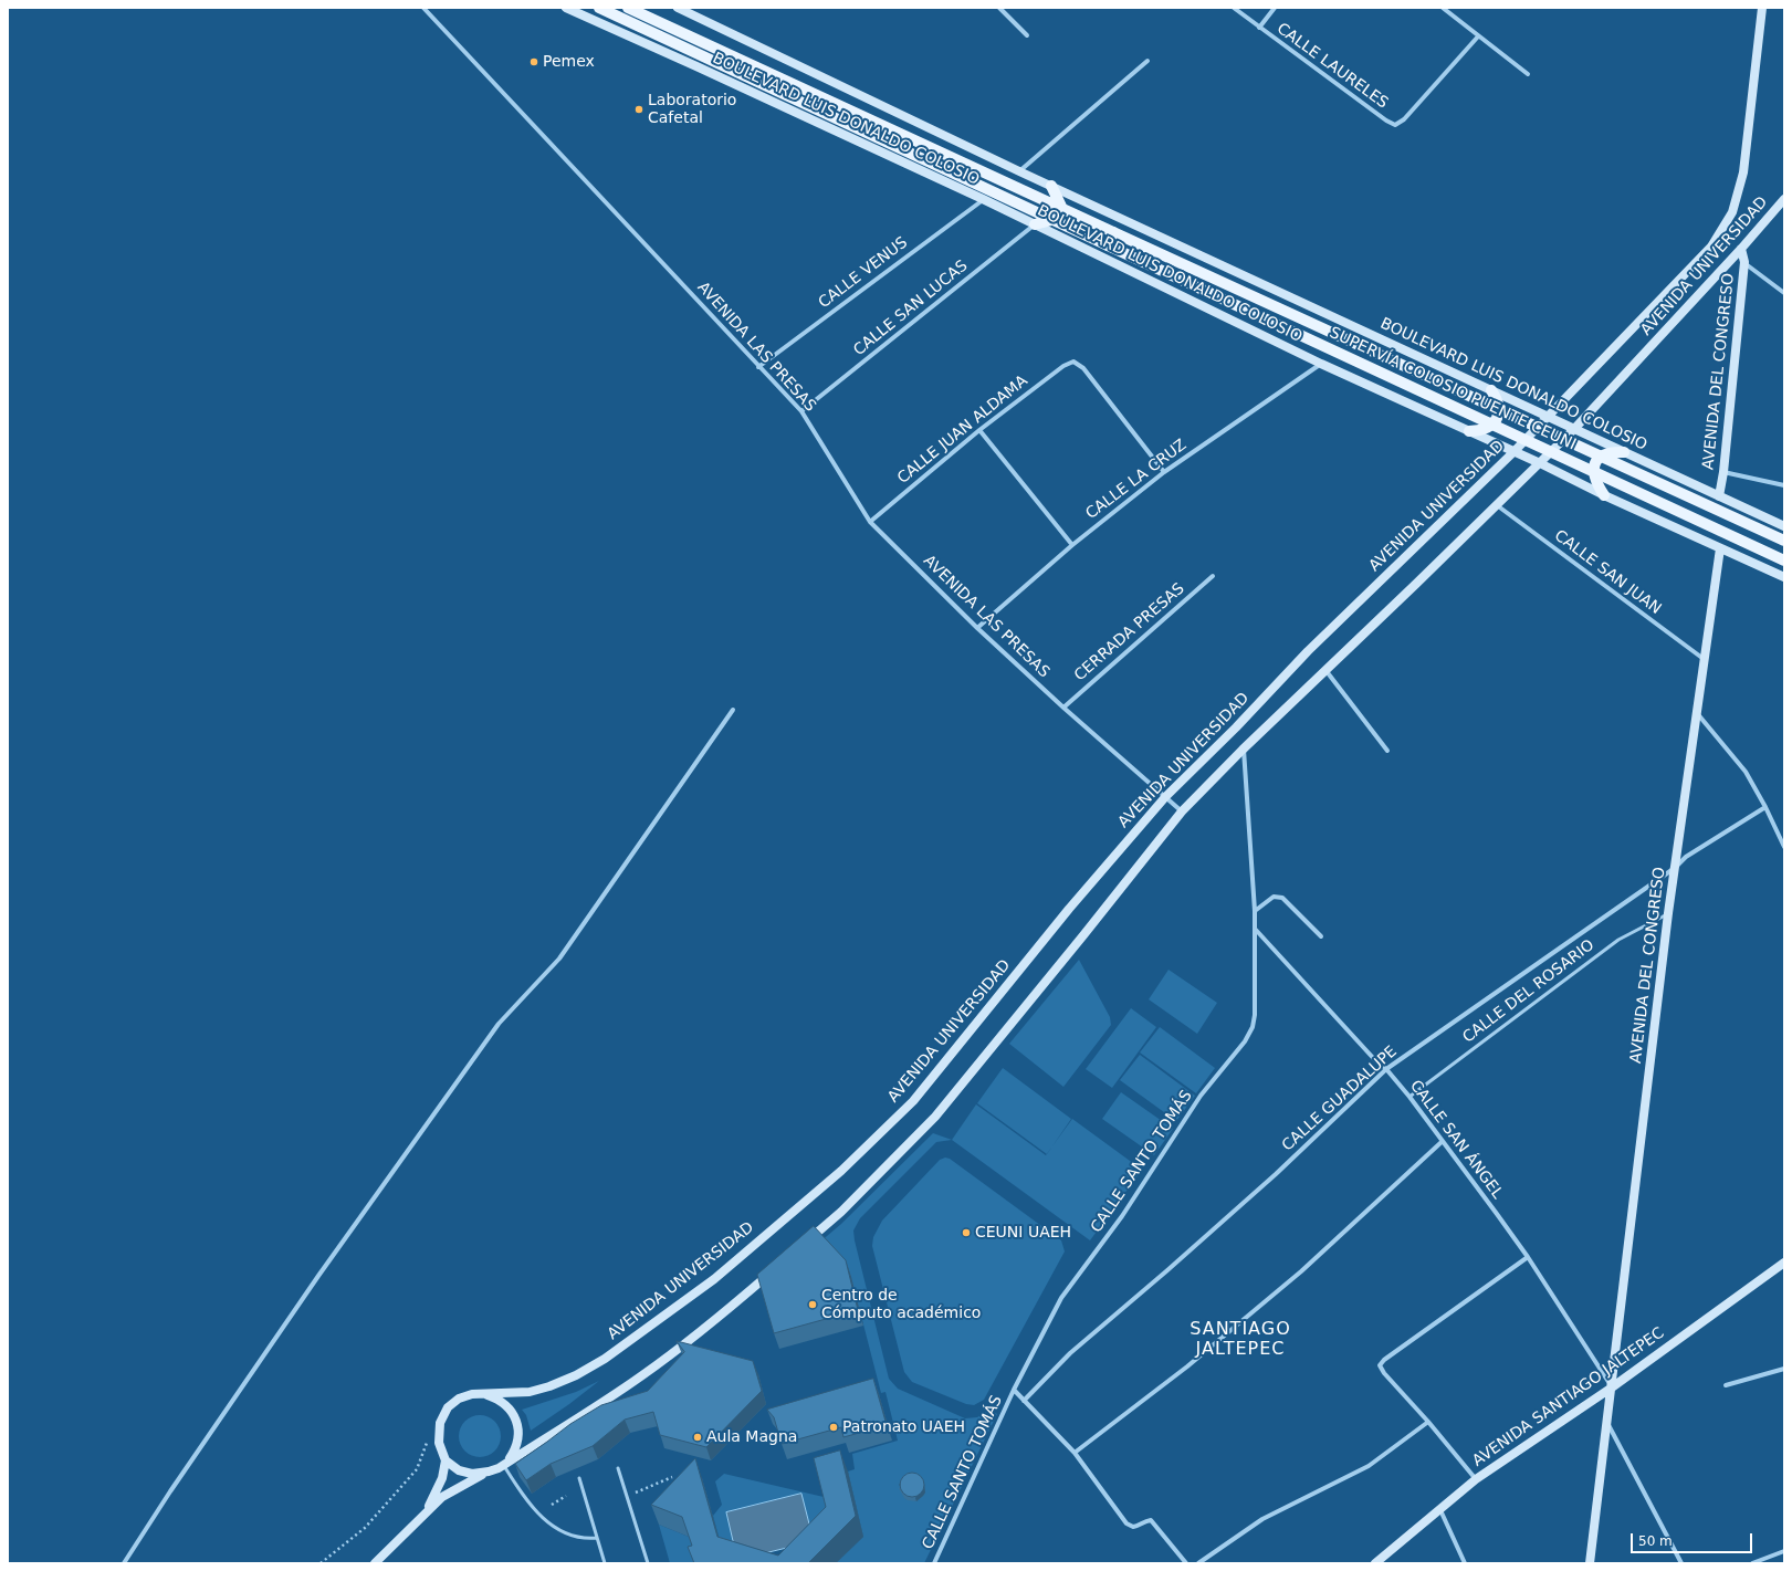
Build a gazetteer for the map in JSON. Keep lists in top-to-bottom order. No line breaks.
{"streets":{"main road":["SUPERVÍA COLOSIO PUENTE CEUNI"],"street":["CALLE LAURELES","BOULEVARD LUIS DONALDO COLOSIO","AVENIDA UNIVERSIDAD","CALLE VENUS","CALLE SAN LUCAS","AVENIDA LAS PRESAS","AVENIDA DEL CONGRESO","CALLE JUAN ALDAMA","CALLE LA CRUZ","CALLE SAN JUAN","CERRADA PRESAS","CALLE GUADALUPE","CALLE SAN ÁNGEL","CALLE SANTO TOMÁS","AVENIDA SANTIAGO JALTEPEC"],"lane":["CALLE DEL ROSARIO"]},"crossings":[["BOULEVARD LUIS DONALDO COLOSIO","AVENIDA UNIVERSIDAD"],["BOULEVARD LUIS DONALDO COLOSIO","CALLE VENUS"],["BOULEVARD LUIS DONALDO COLOSIO","CALLE SAN LUCAS"],["BOULEVARD LUIS DONALDO COLOSIO","AVENIDA DEL CONGRESO"],["BOULEVARD LUIS DONALDO COLOSIO","CALLE LA CRUZ"],["AVENIDA UNIVERSIDAD","AVENIDA LAS PRESAS"],["AVENIDA UNIVERSIDAD","AVENIDA DEL CONGRESO"],["AVENIDA UNIVERSIDAD","CALLE SAN JUAN"],["AVENIDA UNIVERSIDAD","CALLE SANTO TOMÁS"],["CALLE VENUS","AVENIDA LAS PRESAS"],["CALLE SAN LUCAS","AVENIDA LAS PRESAS"],["AVENIDA LAS PRESAS","CALLE JUAN ALDAMA"],["AVENIDA LAS PRESAS","CALLE LA CRUZ"],["AVENIDA LAS PRESAS","CERRADA PRESAS"],["AVENIDA DEL CONGRESO","CALLE SAN JUAN"],["AVENIDA DEL CONGRESO","CALLE DEL ROSARIO"],["AVENIDA DEL CONGRESO","CALLE GUADALUPE"],["AVENIDA DEL CONGRESO","CALLE SAN ÁNGEL"],["AVENIDA DEL CONGRESO","AVENIDA SANTIAGO JALTEPEC"],["CALLE JUAN ALDAMA","CALLE LA CRUZ"],["CALLE DEL ROSARIO","CALLE SAN ÁNGEL"],["CALLE GUADALUPE","CALLE SAN ÁNGEL"],["CALLE SAN ÁNGEL","CALLE SANTO TOMÁS"],["CALLE SAN ÁNGEL","AVENIDA SANTIAGO JALTEPEC"]],"districts":["SANTIAGO JALTEPEC"],"places":["Pemex","Laboratorio Cafetal","CEUNI UAEH","Centro de Cómputo académico","Patronato UAEH","Aula Magna"],"scale_bar":"50 m"}
